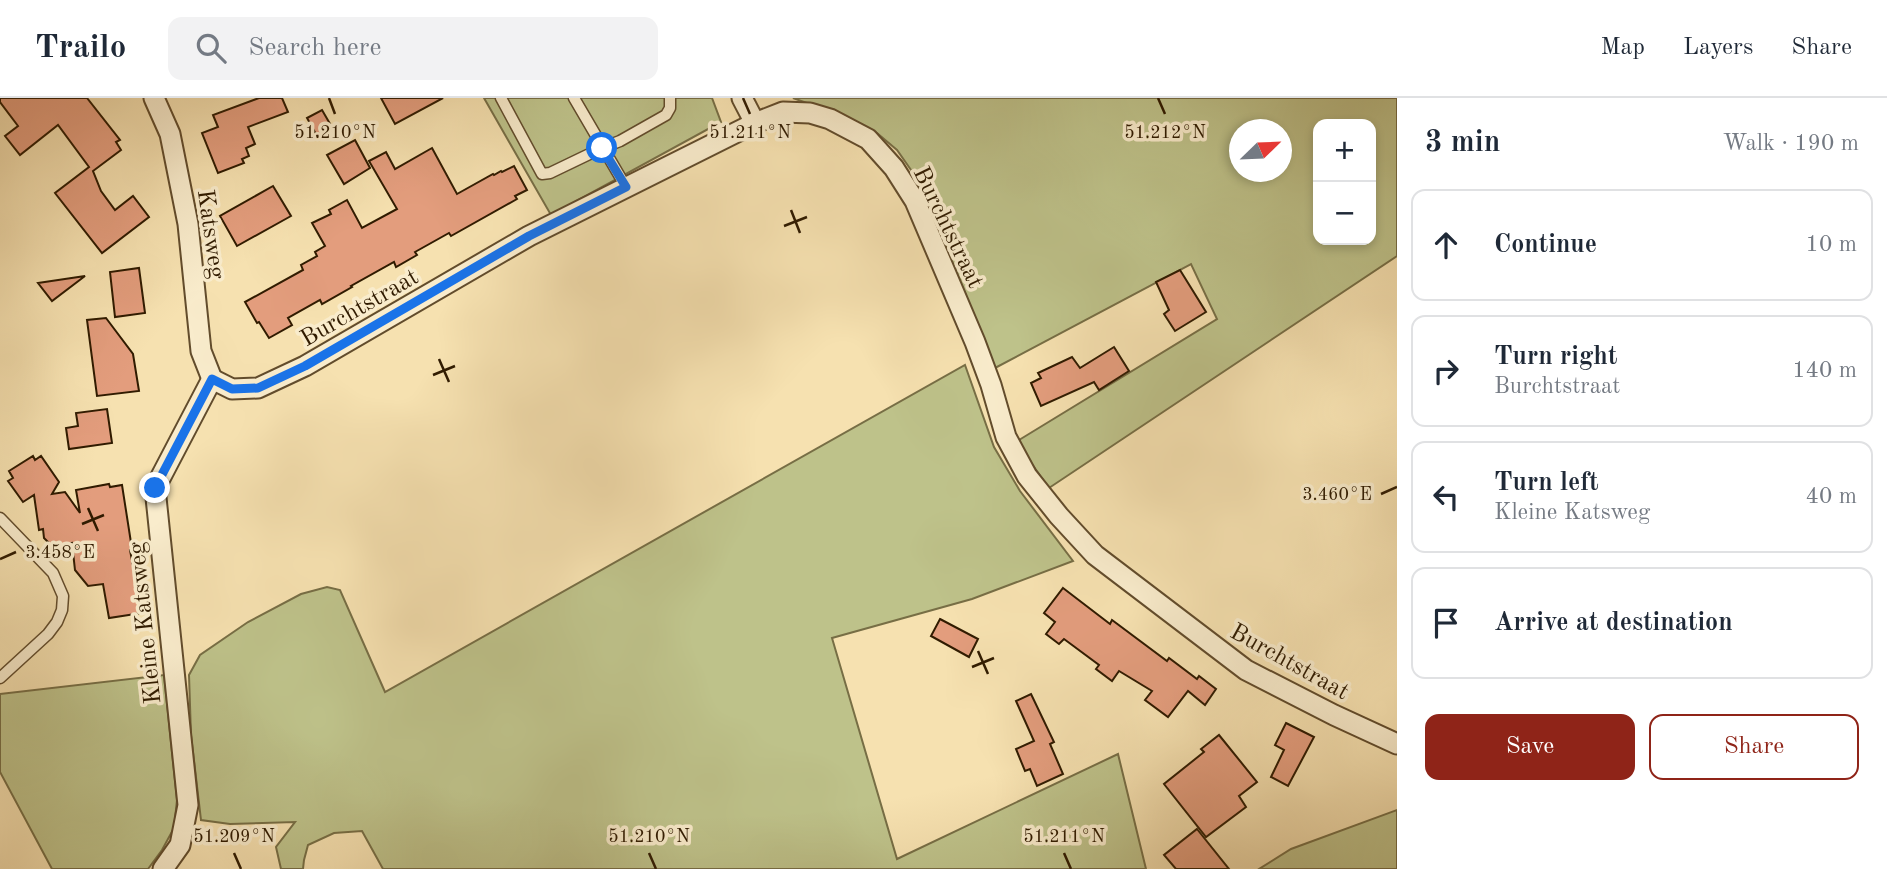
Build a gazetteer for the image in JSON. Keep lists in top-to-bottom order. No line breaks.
{"streets":{"street":["Burchtstraat","Katsweg","Kleine Katsweg"]},"crossings":[["Burchtstraat","Katsweg"],["Burchtstraat","Kleine Katsweg"],["Katsweg","Kleine Katsweg"]],"north":"top right","page":{"header":"Trailo","search":"Search here","nav":["Map","Layers","Share"],"heading":["3 min","Walk · 190 m"],"map_buttons":["+","−"],"list":[["Continue","10 m"],["Turn right","Burchtstraat","140 m"],["Turn left","Kleine Katsweg","40 m"],"Arrive at destination"],"buttons":["Save","Share"]},"coordinates":["51.210°N","51.211°N","51.212°N","3.460°E","3.458°E","51.209°N"]}
